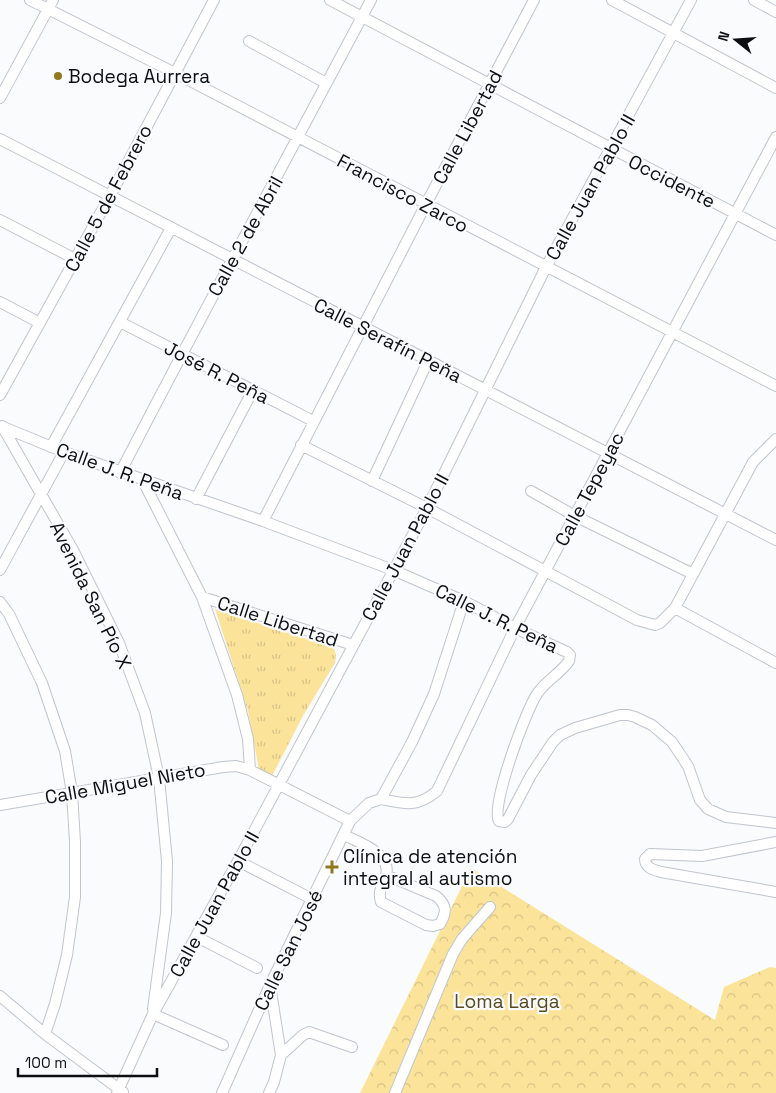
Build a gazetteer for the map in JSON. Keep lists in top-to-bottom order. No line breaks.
{"streets":{"street":["Calle Libertad","Occidente","Calle Juan Pablo II","Francisco Zarco","Calle 5 de Febrero","Calle 2 de Abril","Calle Serafín Peña","José R. Peña","Calle J. R. Peña","Calle Tepeyac","Avenida San Pío X","Calle Miguel Nieto","Calle San José"]},"crossings":[["Calle Libertad","Occidente"],["Calle Libertad","Calle Juan Pablo II"],["Calle Libertad","Francisco Zarco"],["Calle Libertad","Calle Serafín Peña"],["Calle Libertad","José R. Peña"],["Calle Libertad","Calle J. R. Peña"],["Occidente","Calle Juan Pablo II"],["Occidente","Calle 2 de Abril"],["Occidente","Calle Tepeyac"],["Calle Juan Pablo II","Francisco Zarco"],["Calle Juan Pablo II","Calle Serafín Peña"],["Calle Juan Pablo II","Calle J. R. Peña"],["Calle Juan Pablo II","Avenida San Pío X"],["Calle Juan Pablo II","Calle Miguel Nieto"],["Francisco Zarco","Calle 5 de Febrero"],["Francisco Zarco","Calle 2 de Abril"],["Francisco Zarco","Calle Tepeyac"],["Calle 5 de Febrero","Calle Serafín Peña"],["Calle 2 de Abril","Calle Serafín Peña"],["Calle 2 de Abril","José R. Peña"],["Calle 2 de Abril","Calle J. R. Peña"],["Calle Serafín Peña","Calle Tepeyac"],["Calle J. R. Peña","Calle Tepeyac"],["Calle J. R. Peña","Avenida San Pío X"],["Calle Tepeyac","Calle San José"],["Avenida San Pío X","Calle Miguel Nieto"],["Calle Miguel Nieto","Calle San José"]],"parks":["Loma Larga"],"places":{"other":["Bodega Aurrera"],"health":["Clínica de atención integral al autismo"]},"scale_bar":"100 m","north":"left"}
